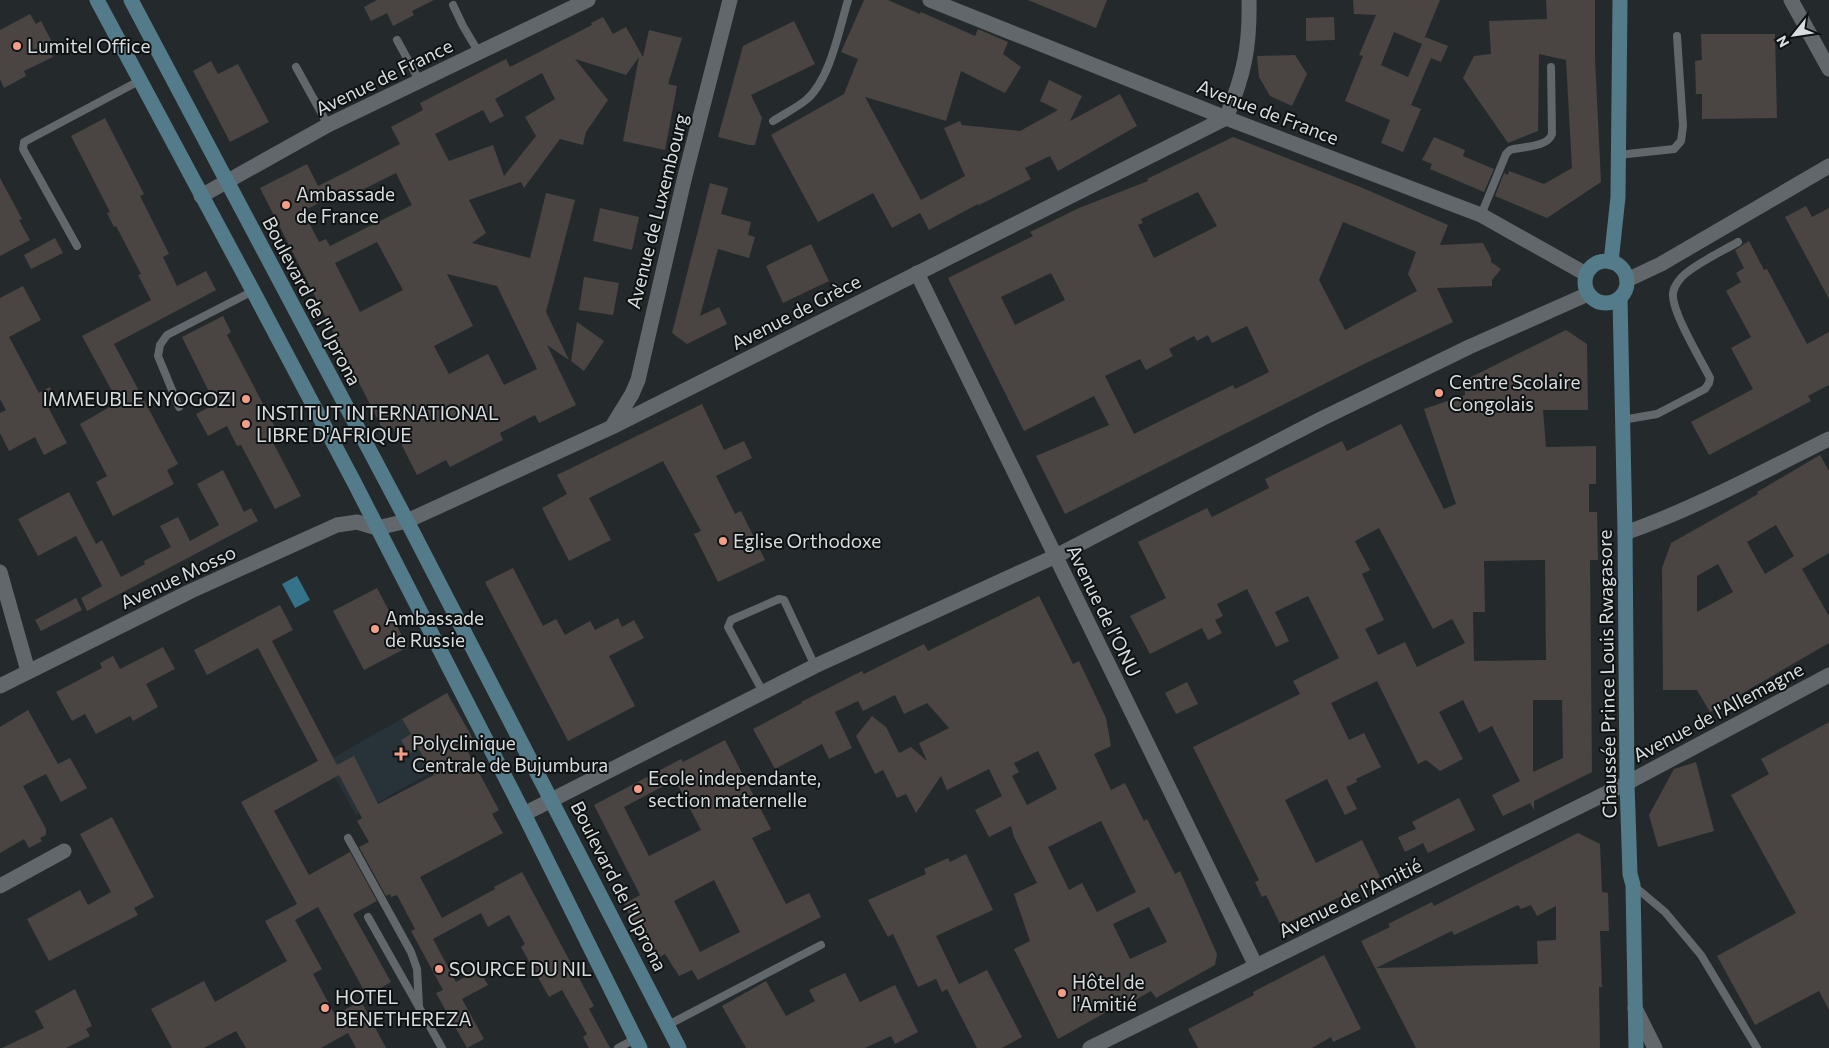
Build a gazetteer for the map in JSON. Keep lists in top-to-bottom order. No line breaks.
{"streets":{"street":["Avenue de France","Avenue de Luxembourg","Boulevard de l'Uprona","Avenue de Grèce","Avenue Mosso","Avenue de l'ONU","Chaussée Prince Louis Rwagasore","Avenue de l'Allemagne","Avenue de l'Amitié"]},"crossings":[["Avenue de France","Boulevard de l'Uprona"],["Avenue de France","Avenue de Grèce"],["Avenue de France","Chaussée Prince Louis Rwagasore"],["Avenue de Luxembourg","Avenue de Grèce"],["Boulevard de l'Uprona","Avenue de Grèce"],["Avenue de Grèce","Avenue Mosso"],["Avenue de Grèce","Avenue de l'ONU"],["Avenue de l'ONU","Avenue de l'Amitié"],["Chaussée Prince Louis Rwagasore","Avenue de l'Allemagne"],["Chaussée Prince Louis Rwagasore","Avenue de l'Amitié"],["Avenue de l'Allemagne","Avenue de l'Amitié"]],"places":{"other":["Lumitel Office","Ambassade de France","Centre Scolaire Congolais","IMMEUBLE NYOGOZI","INSTITUT INTERNATIONAL LIBRE D'AFRIQUE","Eglise Orthodoxe","Ambassade de Russie","Ecole independante, section maternelle","SOURCE DU NIL","Hôtel de l'Amitié","HOTEL BENETHEREZA"],"health":["Polyclinique Centrale de Bujumbura"]},"north":"bottom left"}
